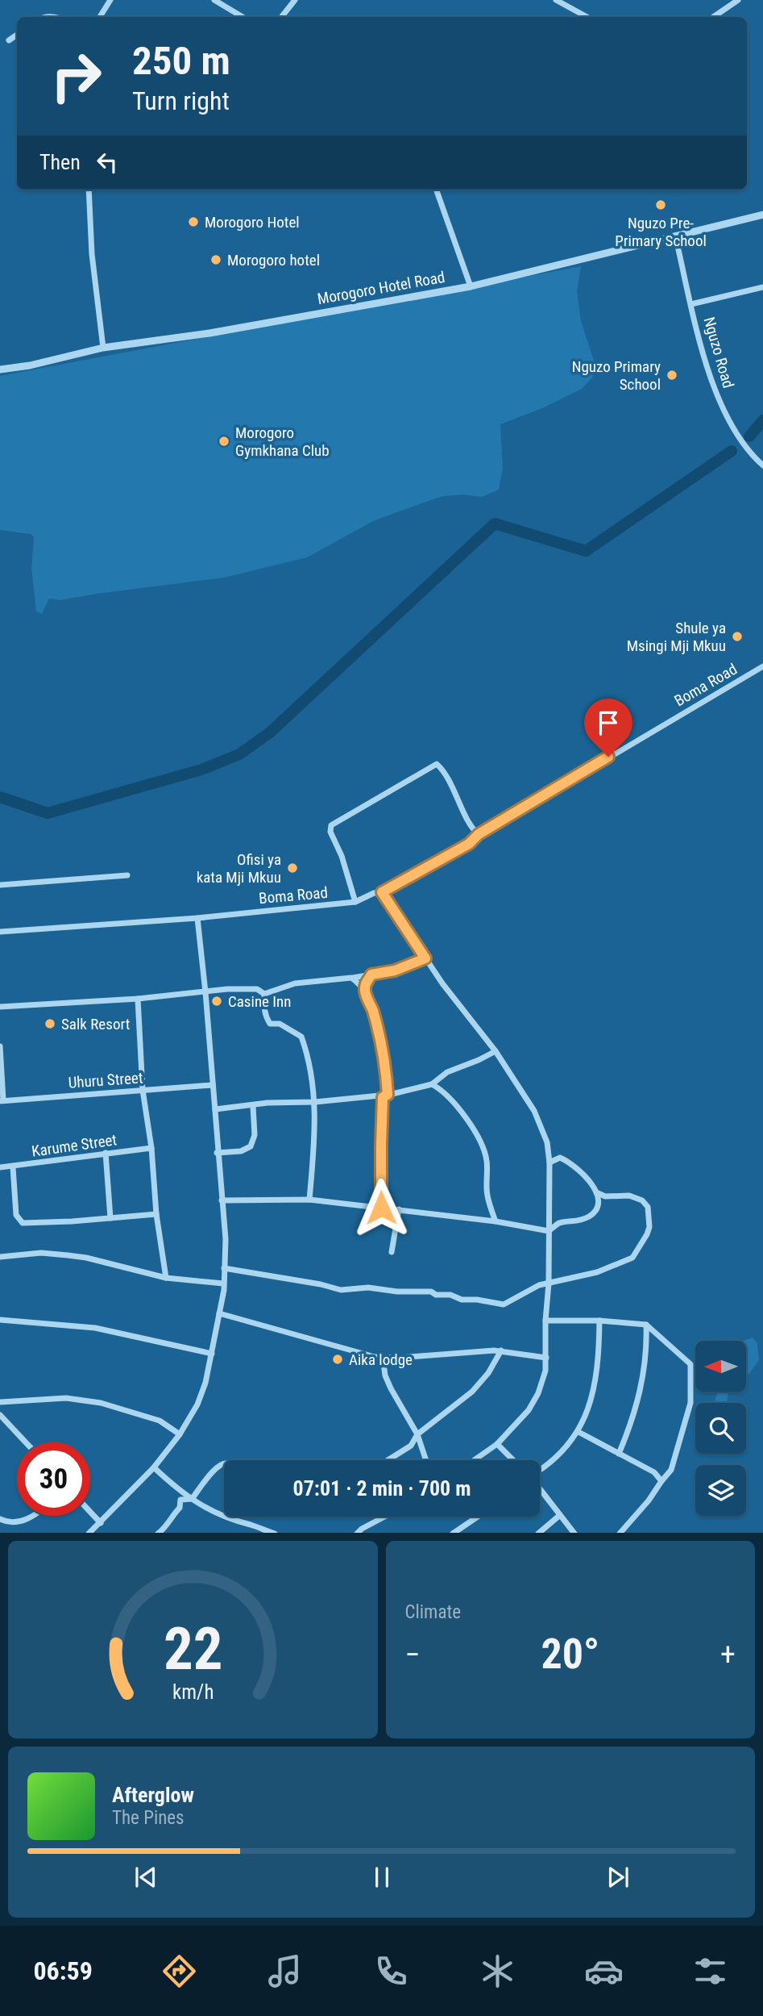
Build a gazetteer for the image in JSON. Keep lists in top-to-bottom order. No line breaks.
{"streets":{"street":["Morogoro Hotel Road","Nguzo Road","Boma Road","Uhuru Street","Karume Street"]},"crossings":[["Morogoro Hotel Road","Nguzo Road"]],"places":["Nguzo Pre- Primary School","Morogoro Hotel","Morogoro hotel","Nguzo Primary School","Morogoro Gymkhana Club","Shule ya Msingi Mji Mkuu","Ofisi ya kata Mji Mkuu","Casine Inn","Salk Resort","Aika lodge"],"north":"left","page":{"turn":["250 m","Turn right"],"then":"Then","limit":"30","trip":"07:01 · 2 min · 700 m","tile":"Climate","heat":["−","20°","+"],"song":["Afterglow","The Pines"],"tabs":"06:59","gauge":["22","km/h"]}}
